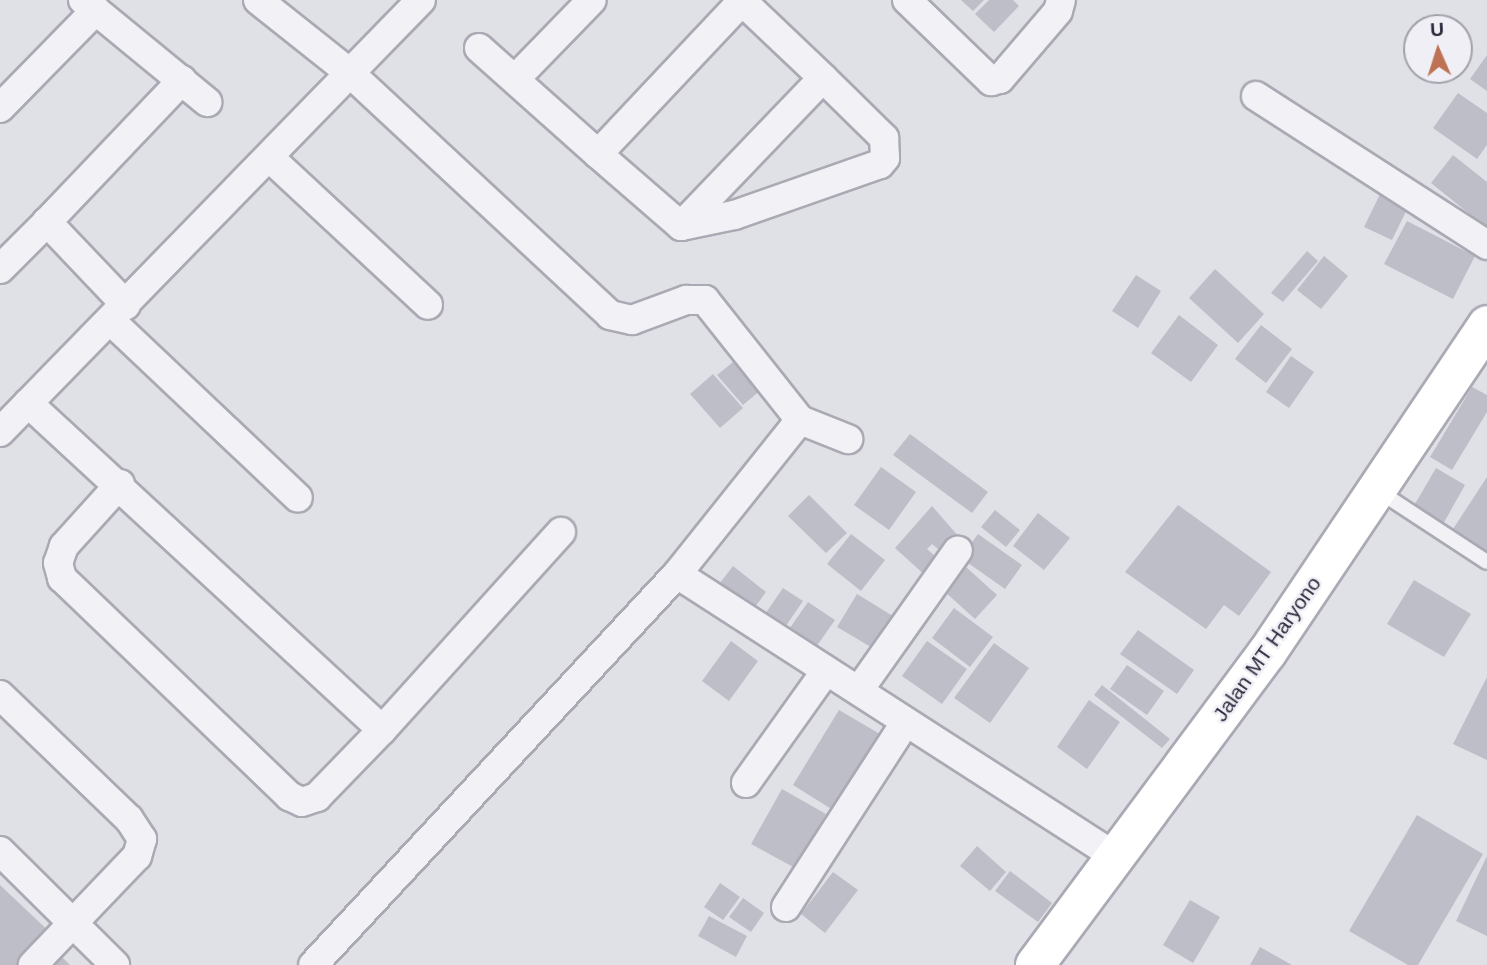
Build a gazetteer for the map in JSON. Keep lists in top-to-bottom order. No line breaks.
{"streets":{"main road":["Jalan MT Haryono"]},"north":"top"}
